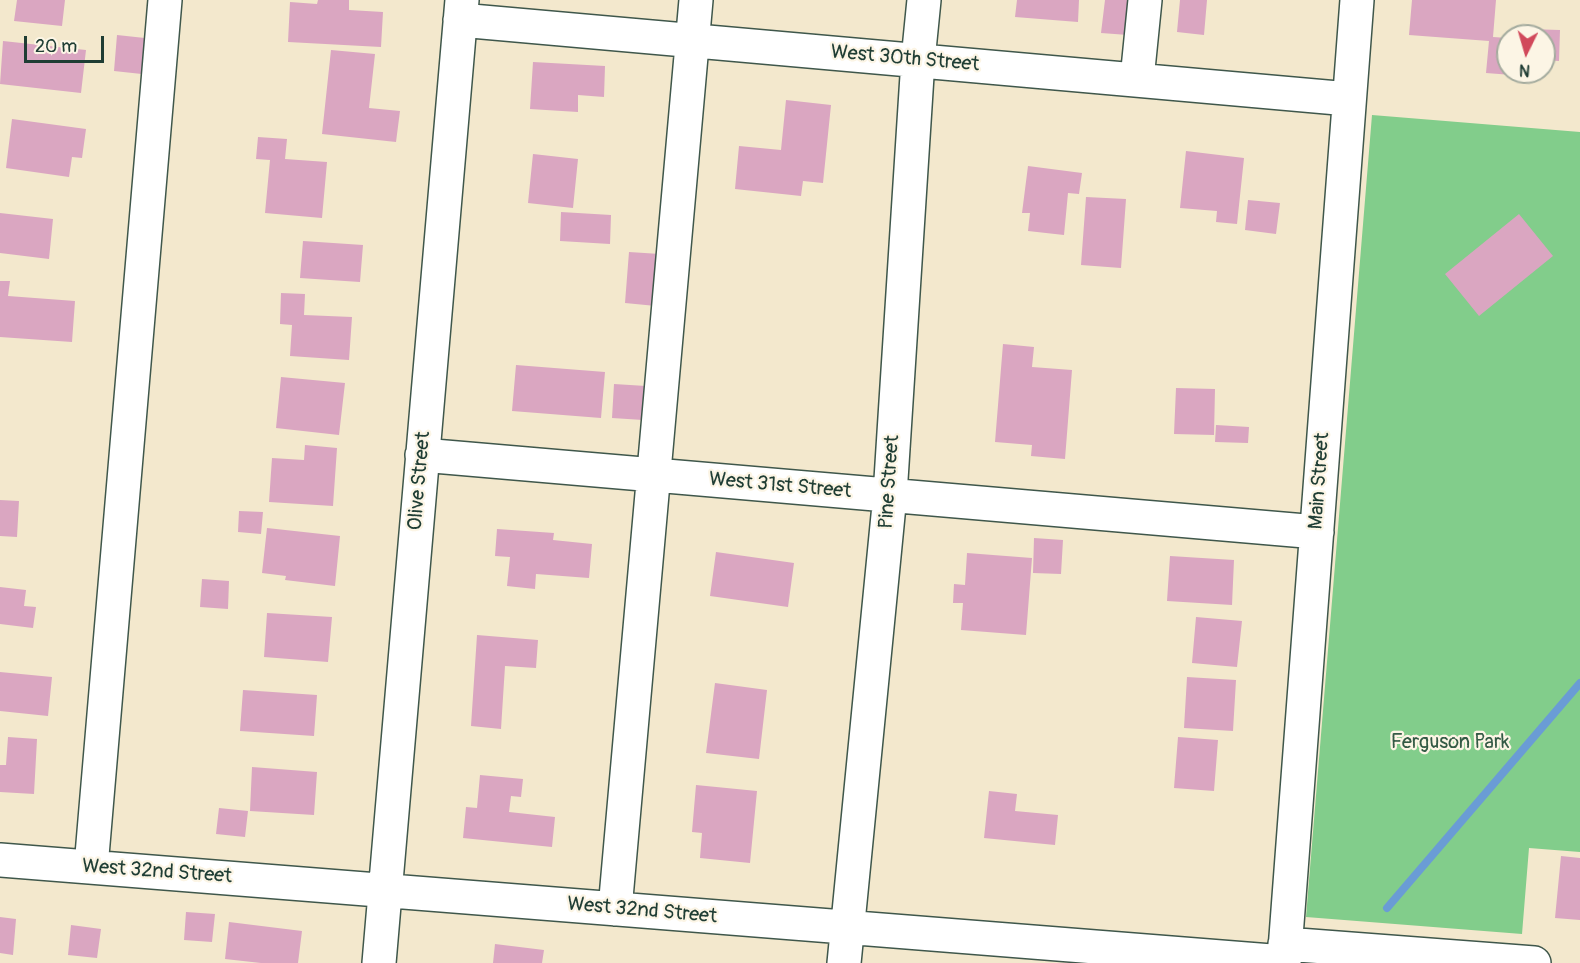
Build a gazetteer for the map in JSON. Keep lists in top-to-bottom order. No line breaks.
{"streets":{"street":["West 30th Street","Olive Street","Main Street","Pine Street","West 31st Street","West 32nd Street"]},"crossings":[["West 30th Street","Olive Street"],["West 30th Street","Main Street"],["West 30th Street","Pine Street"],["Olive Street","West 31st Street"],["Olive Street","West 32nd Street"],["Main Street","West 31st Street"],["Main Street","West 32nd Street"],["Pine Street","West 31st Street"],["Pine Street","West 32nd Street"]],"parks":["Ferguson Park"],"scale_bar":"20 m","north":"bottom"}
